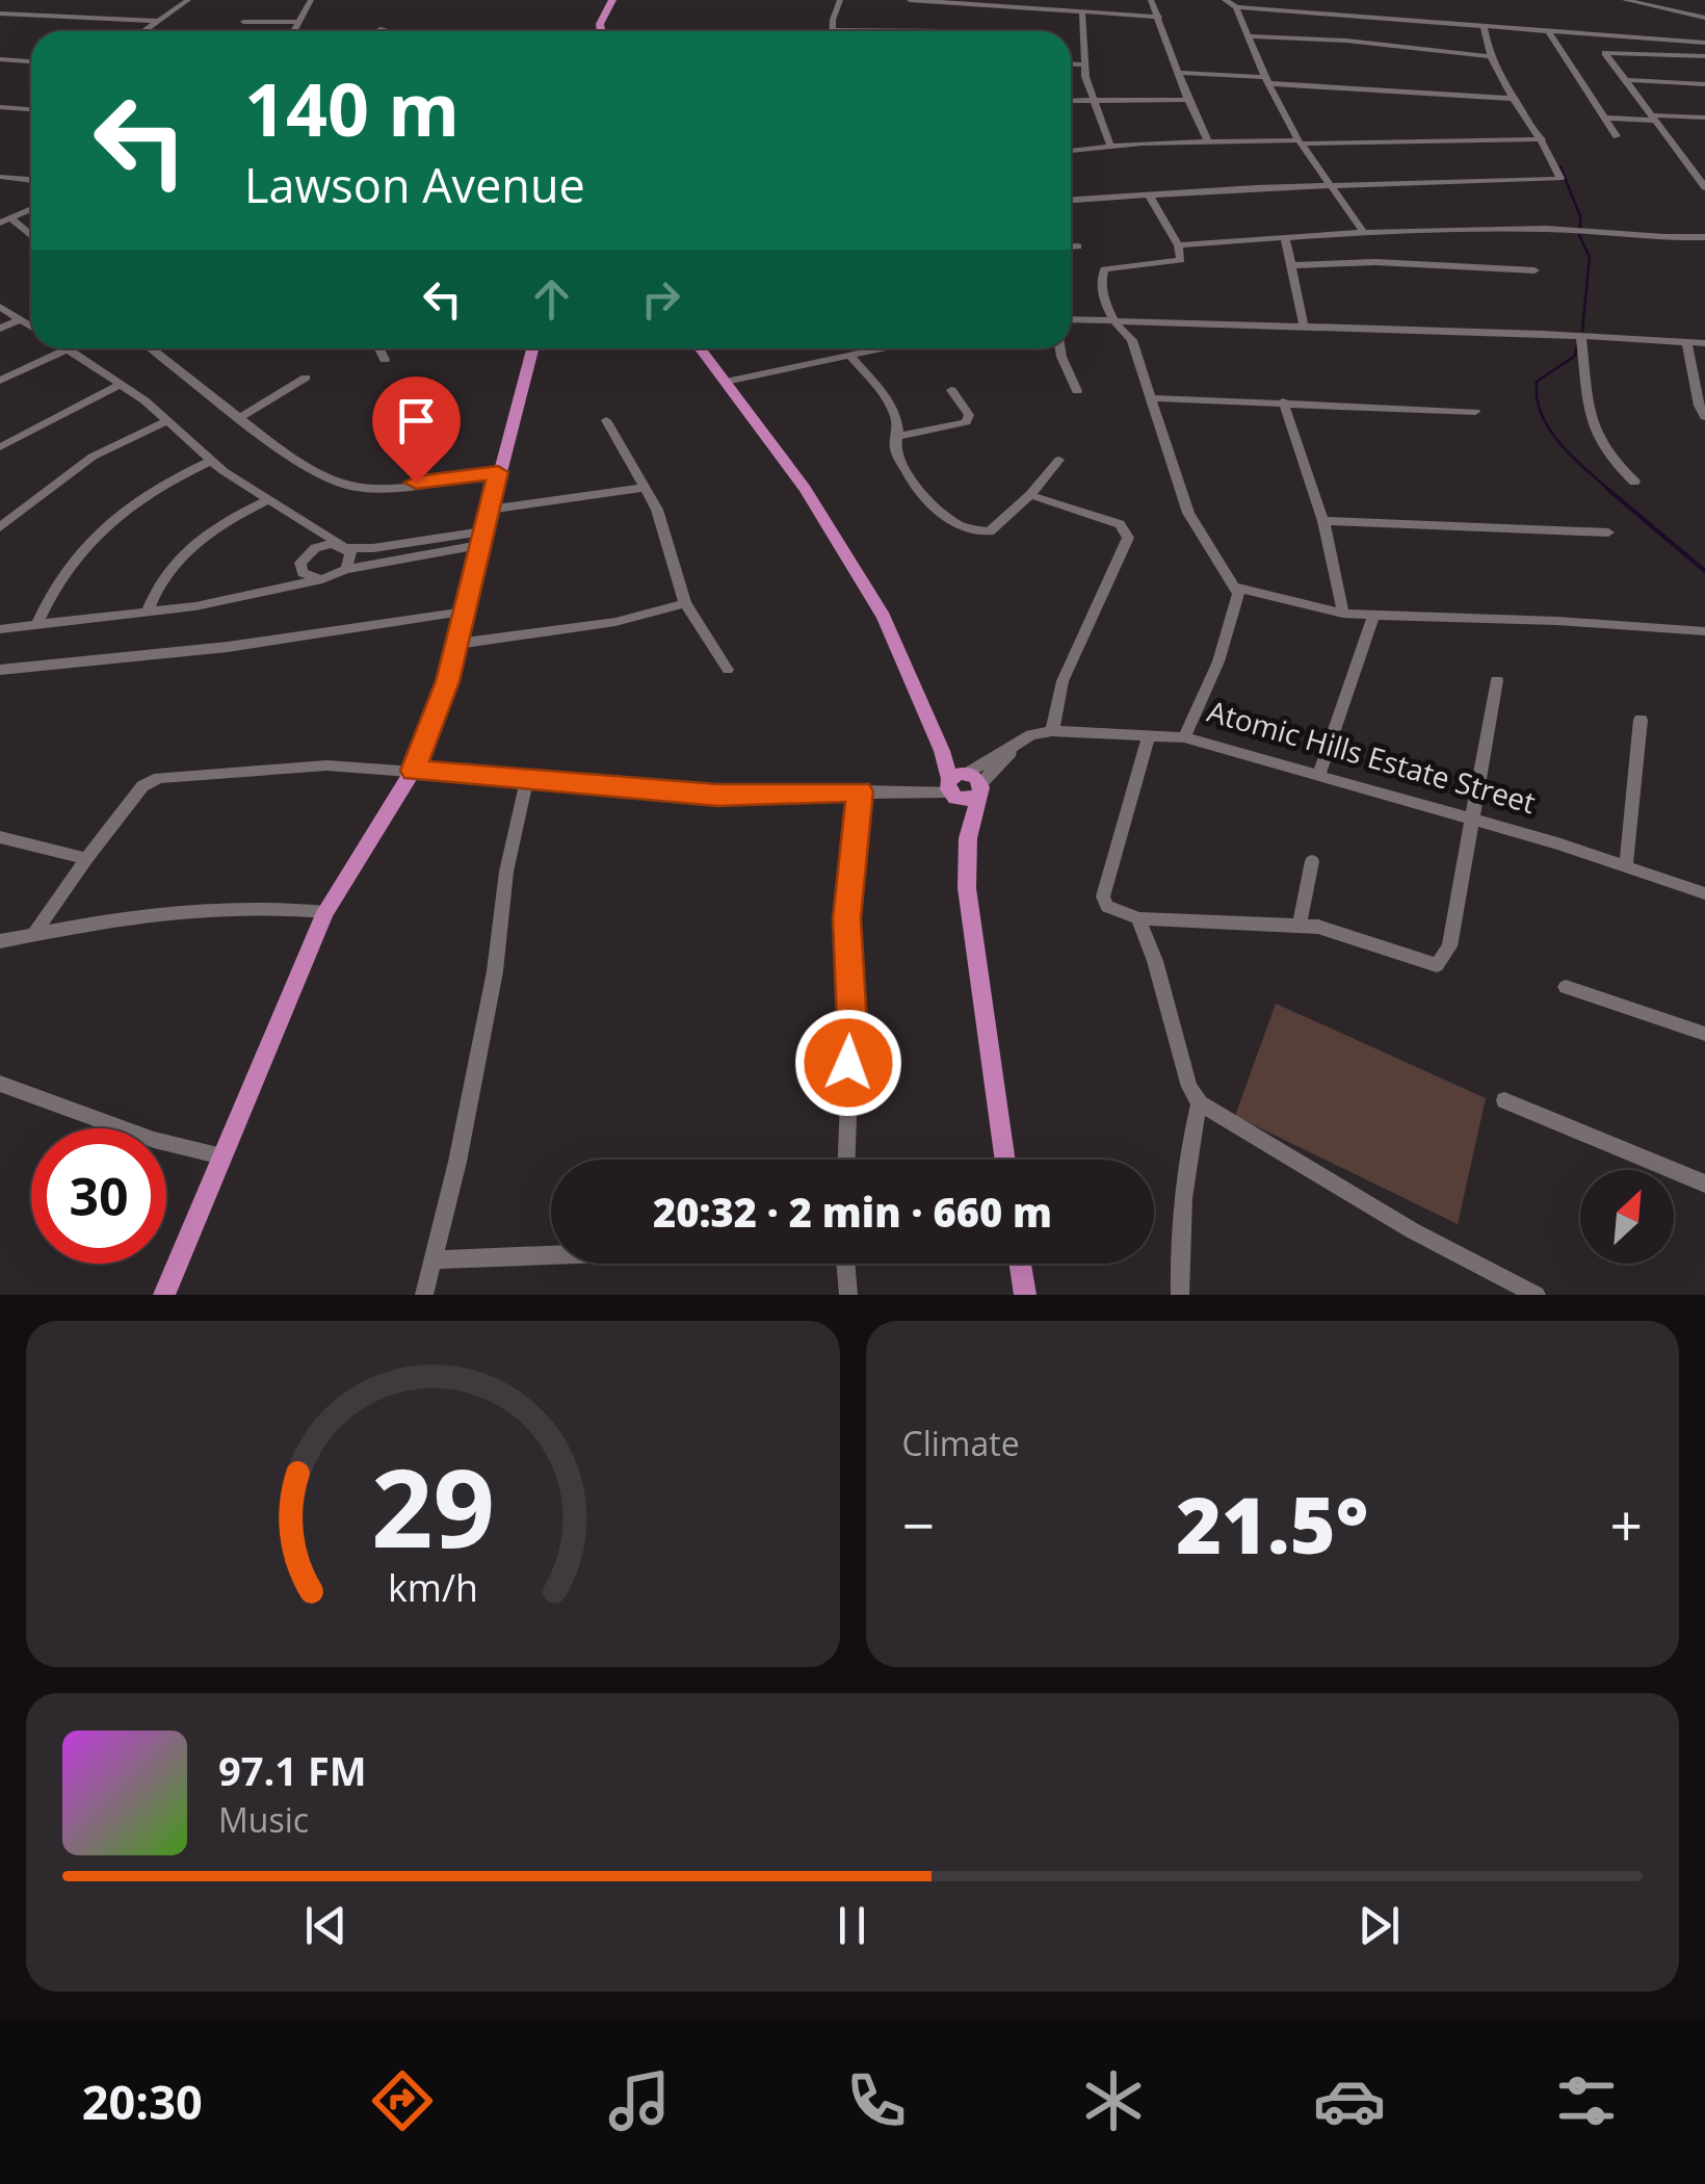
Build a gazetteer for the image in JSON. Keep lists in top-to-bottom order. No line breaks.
{"streets":{"street":["Atomic Hills Estate Street"]},"north":"top right","page":{"turn":["140 m","Lawson Avenue"],"limit":"30","trip":"20:32 · 2 min · 660 m","tile":"Climate","heat":["−","21.5°","+"],"song":["97.1 FM","Music"],"tabs":"20:30","gauge":["29","km/h"]}}
